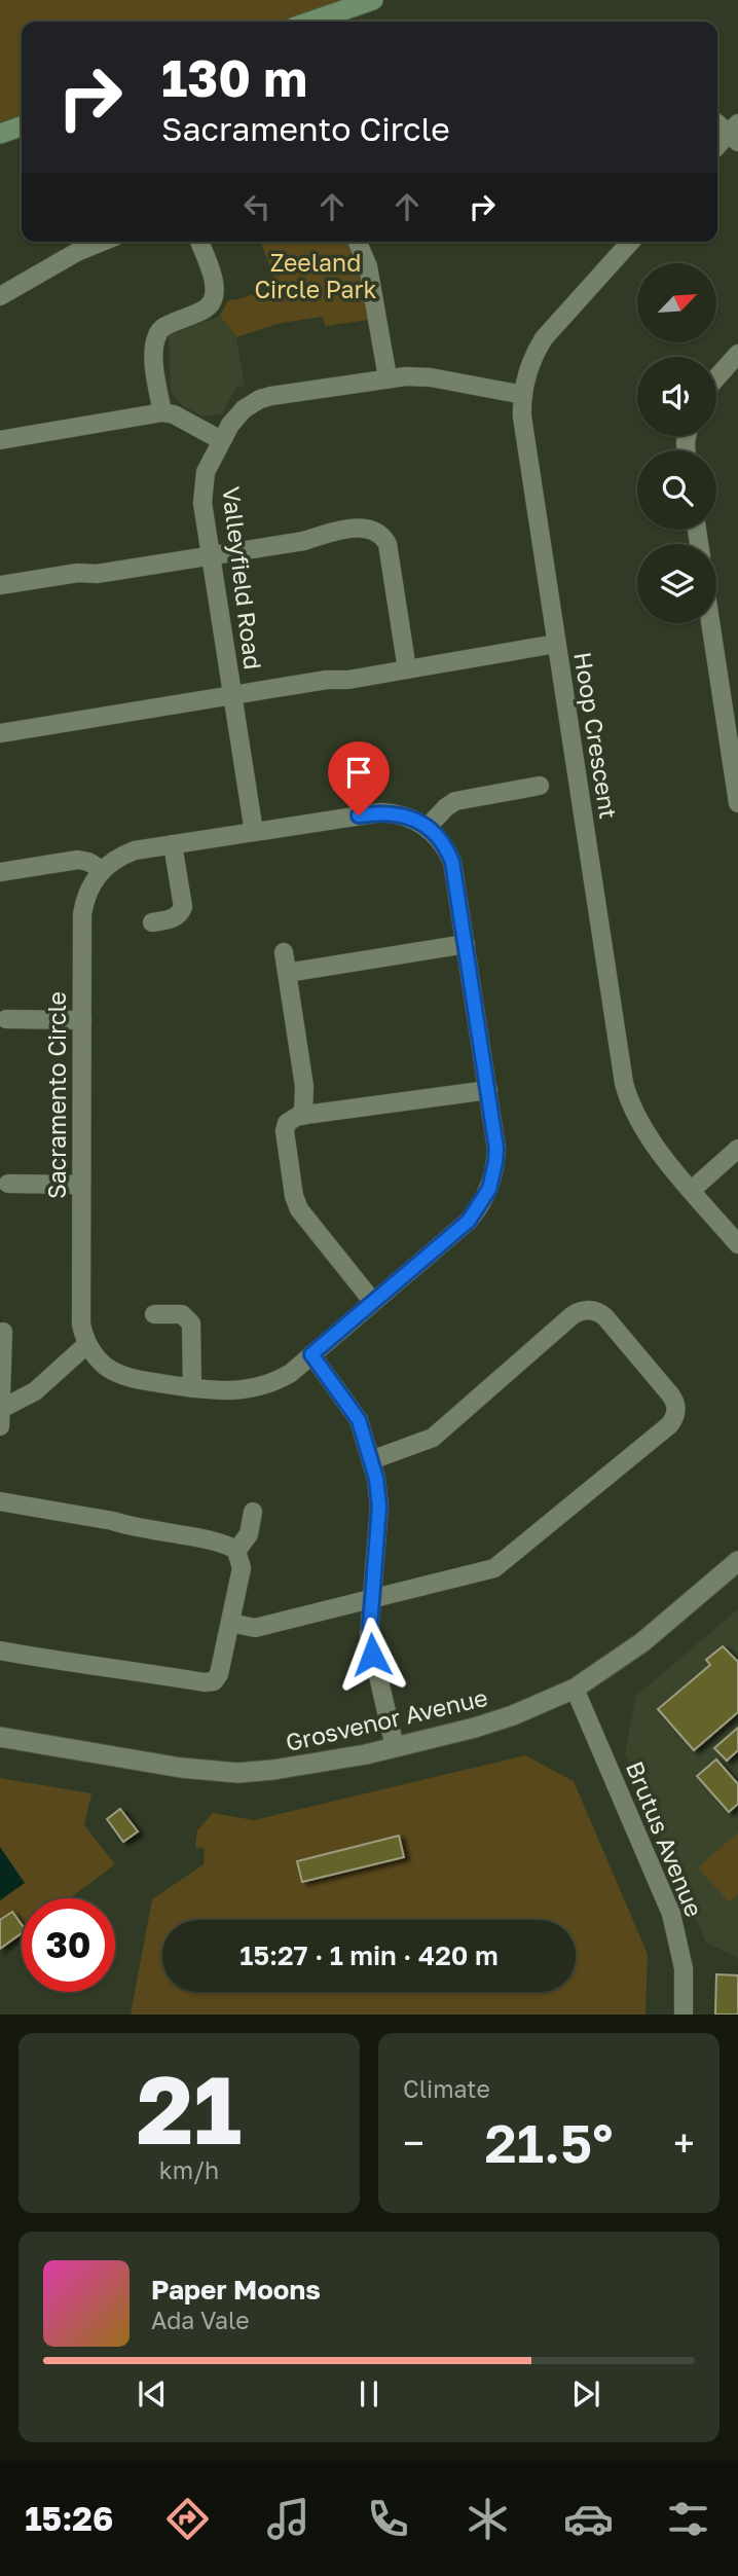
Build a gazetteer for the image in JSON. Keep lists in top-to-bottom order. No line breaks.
{"streets":{"street":["Valleyfield Road","Hoop Crescent","Sacramento Circle","Grosvenor Avenue","Brutus Avenue"]},"crossings":[["Valleyfield Road","Hoop Crescent"],["Grosvenor Avenue","Brutus Avenue"]],"parks":["Zeeland Circle Park"],"north":"top right","page":{"turn":["130 m","Sacramento Circle"],"limit":"30","trip":"15:27 · 1 min · 420 m","tile":[["21","km/h"],"Climate"],"heat":["−","21.5°","+"],"song":["Paper Moons","Ada Vale"],"tabs":"15:26"}}
